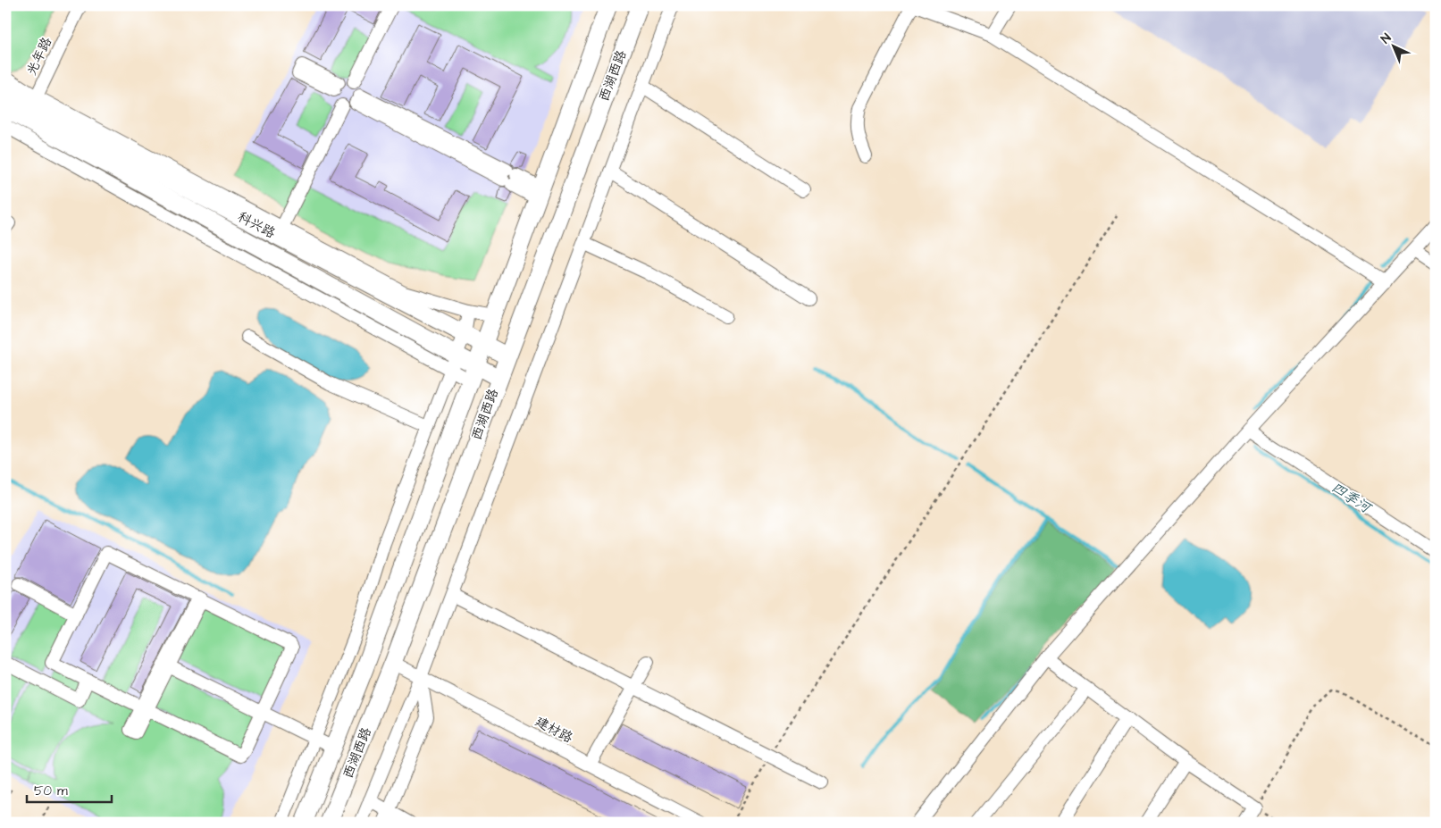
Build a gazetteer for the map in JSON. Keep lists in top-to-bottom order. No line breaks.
{"streets":{"main road":["西湖西路","科兴路"],"street":["光年路","建材路"]},"crossings":[["光年路","科兴路"],["西湖西路","科兴路"],["西湖西路","建材路"]],"water":["四季河"],"scale_bar":"50 m","north":"top left"}
